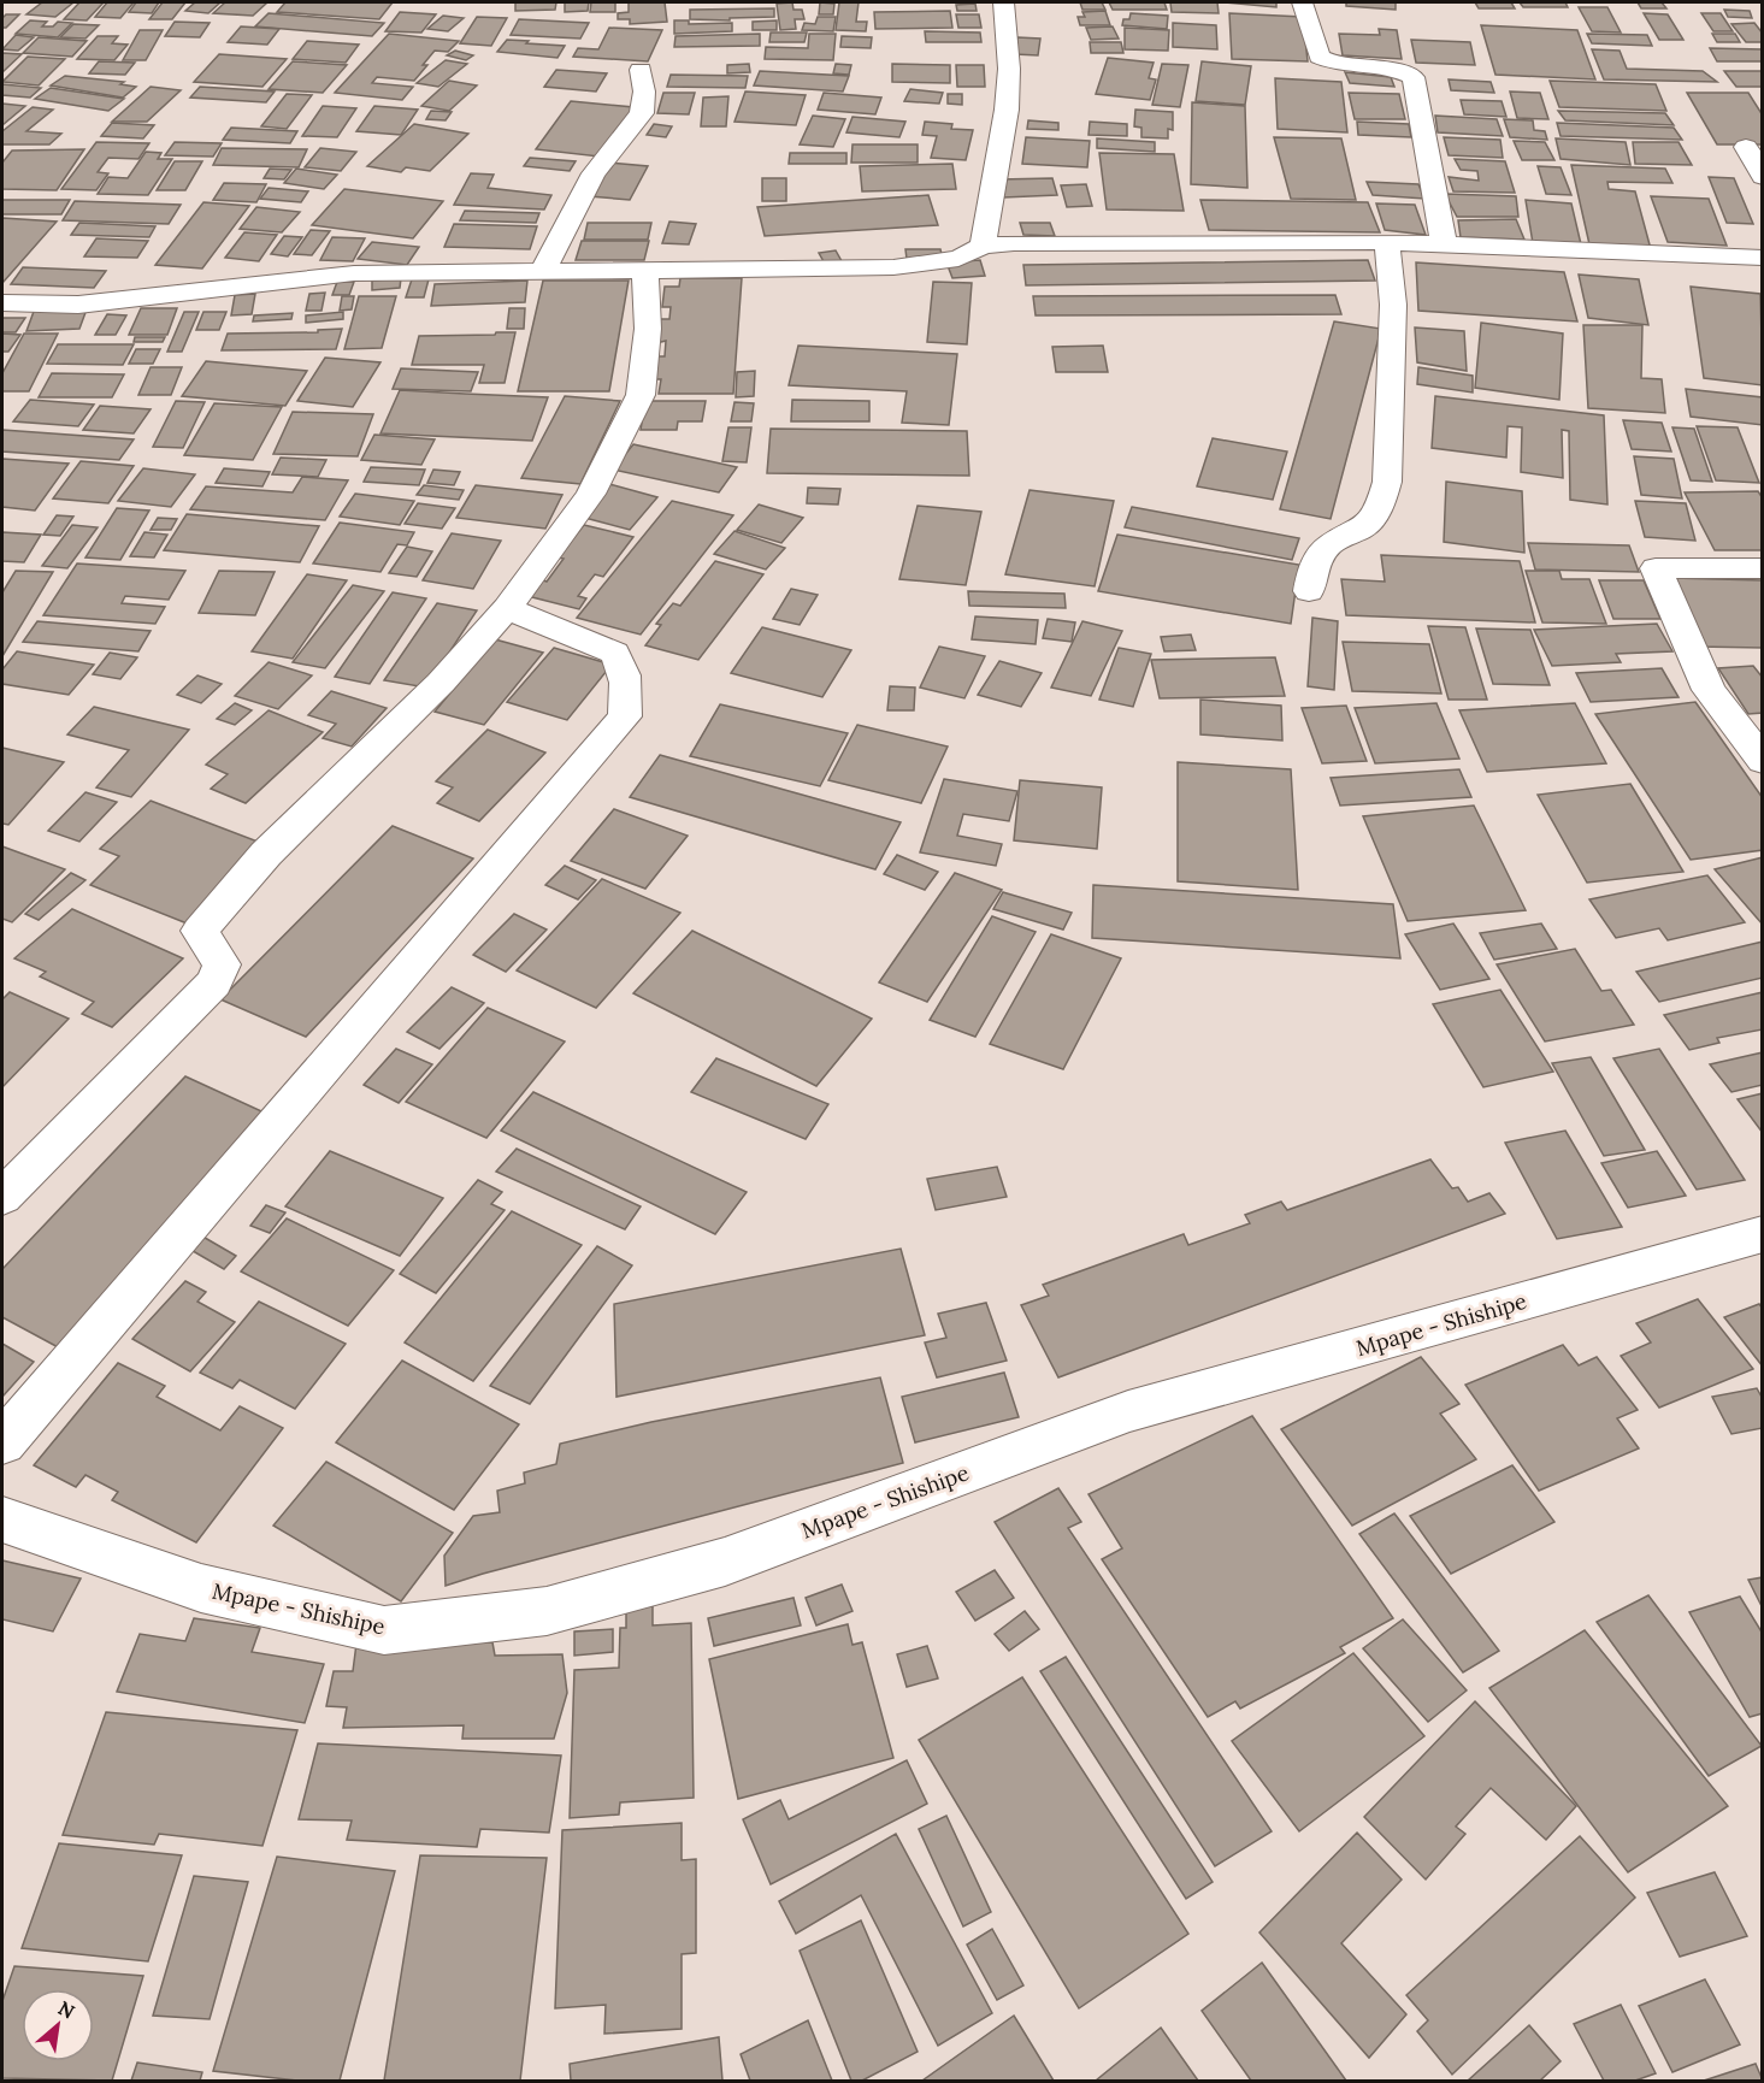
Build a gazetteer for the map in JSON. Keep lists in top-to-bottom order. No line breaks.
{"streets":{"street":["Mpape - Shishipe"]},"north":"top right"}
